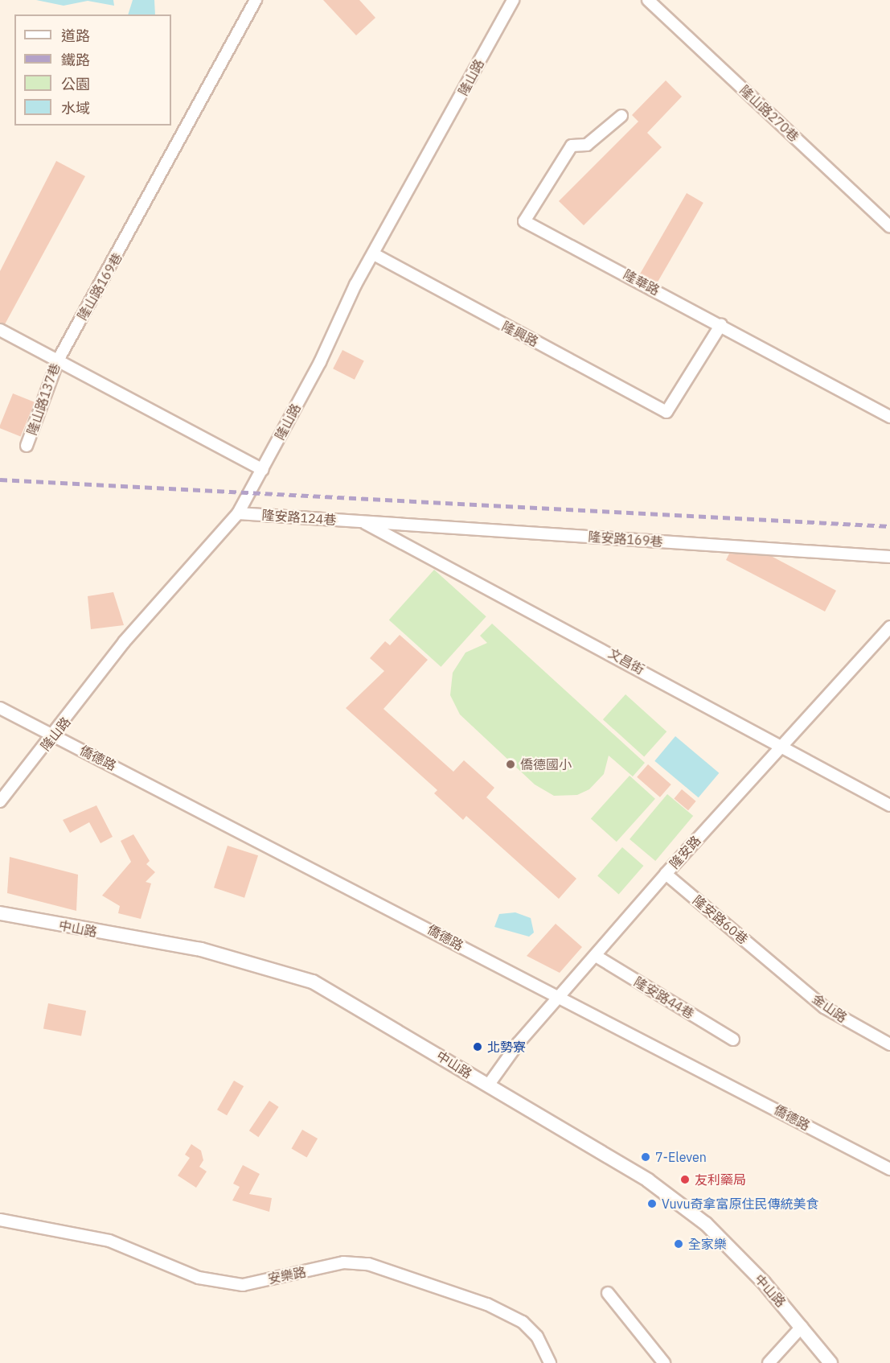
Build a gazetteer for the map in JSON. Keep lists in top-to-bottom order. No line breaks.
{"streets":{"street":["隆山路","隆山路270巷","隆華路","隆山路169巷","隆興路","隆山路137巷","隆安路124巷","隆安路169巷","文昌街","僑德路","隆安路","隆安路60巷","中山路","隆安路44巷","金山路","安樂路"]},"crossings":[["隆山路","隆興路"],["隆山路","隆安路124巷"],["隆山路","僑德路"],["隆華路","隆興路"],["隆山路169巷","隆山路137巷"],["隆安路124巷","隆安路169巷"],["隆安路124巷","文昌街"],["隆安路169巷","文昌街"],["文昌街","隆安路"],["僑德路","隆安路"],["隆安路","隆安路60巷"],["隆安路","中山路"],["隆安路","隆安路44巷"],["隆安路60巷","金山路"]],"places":["僑德國小","北勢寮","7-Eleven","友利藥局","Vuvu奇拿富原住民傳統美食","全家樂"],"legend":["道路","鐵路","公園","水域"]}
